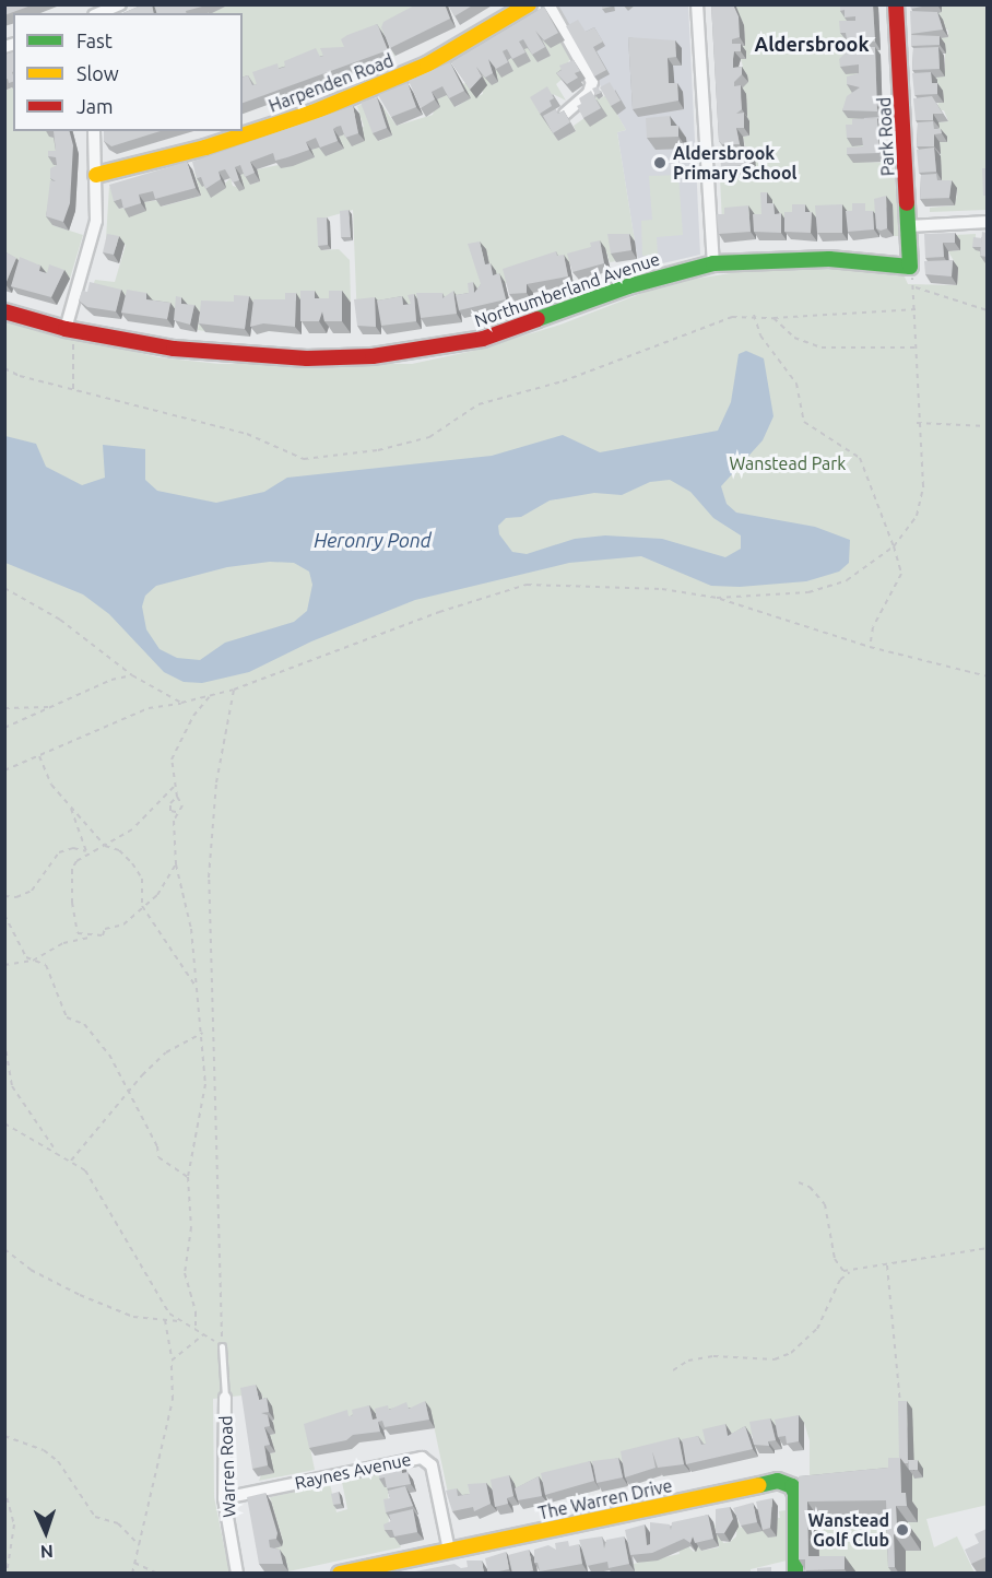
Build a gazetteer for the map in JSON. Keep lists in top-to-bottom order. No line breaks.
{"streets":{"street":["Harpenden Road","Park Road","Northumberland Avenue","Warren Road","Raynes Avenue","The Warren Drive"]},"crossings":[["Park Road","Northumberland Avenue"],["Warren Road","Raynes Avenue"],["Raynes Avenue","The Warren Drive"]],"districts":["Aldersbrook"],"water":["Heronry Pond"],"parks":["Wanstead Park"],"places":["Aldersbrook Primary School","Wanstead Golf Club"],"legend":["Fast","Slow","Jam"],"north":"bottom"}
